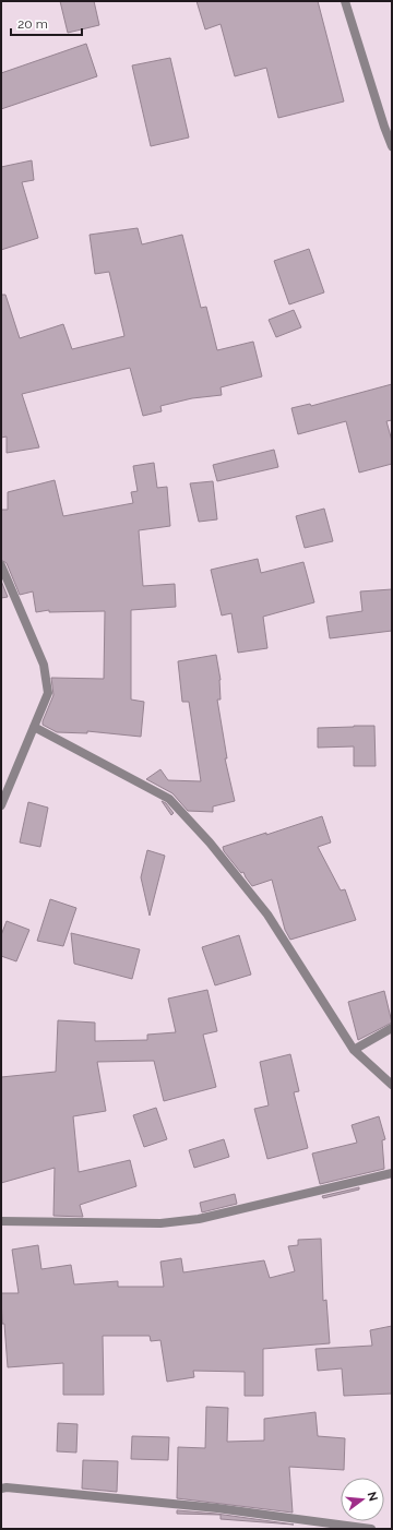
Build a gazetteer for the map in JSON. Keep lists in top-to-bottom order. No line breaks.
{"scale_bar":"20 m","north":"right"}
